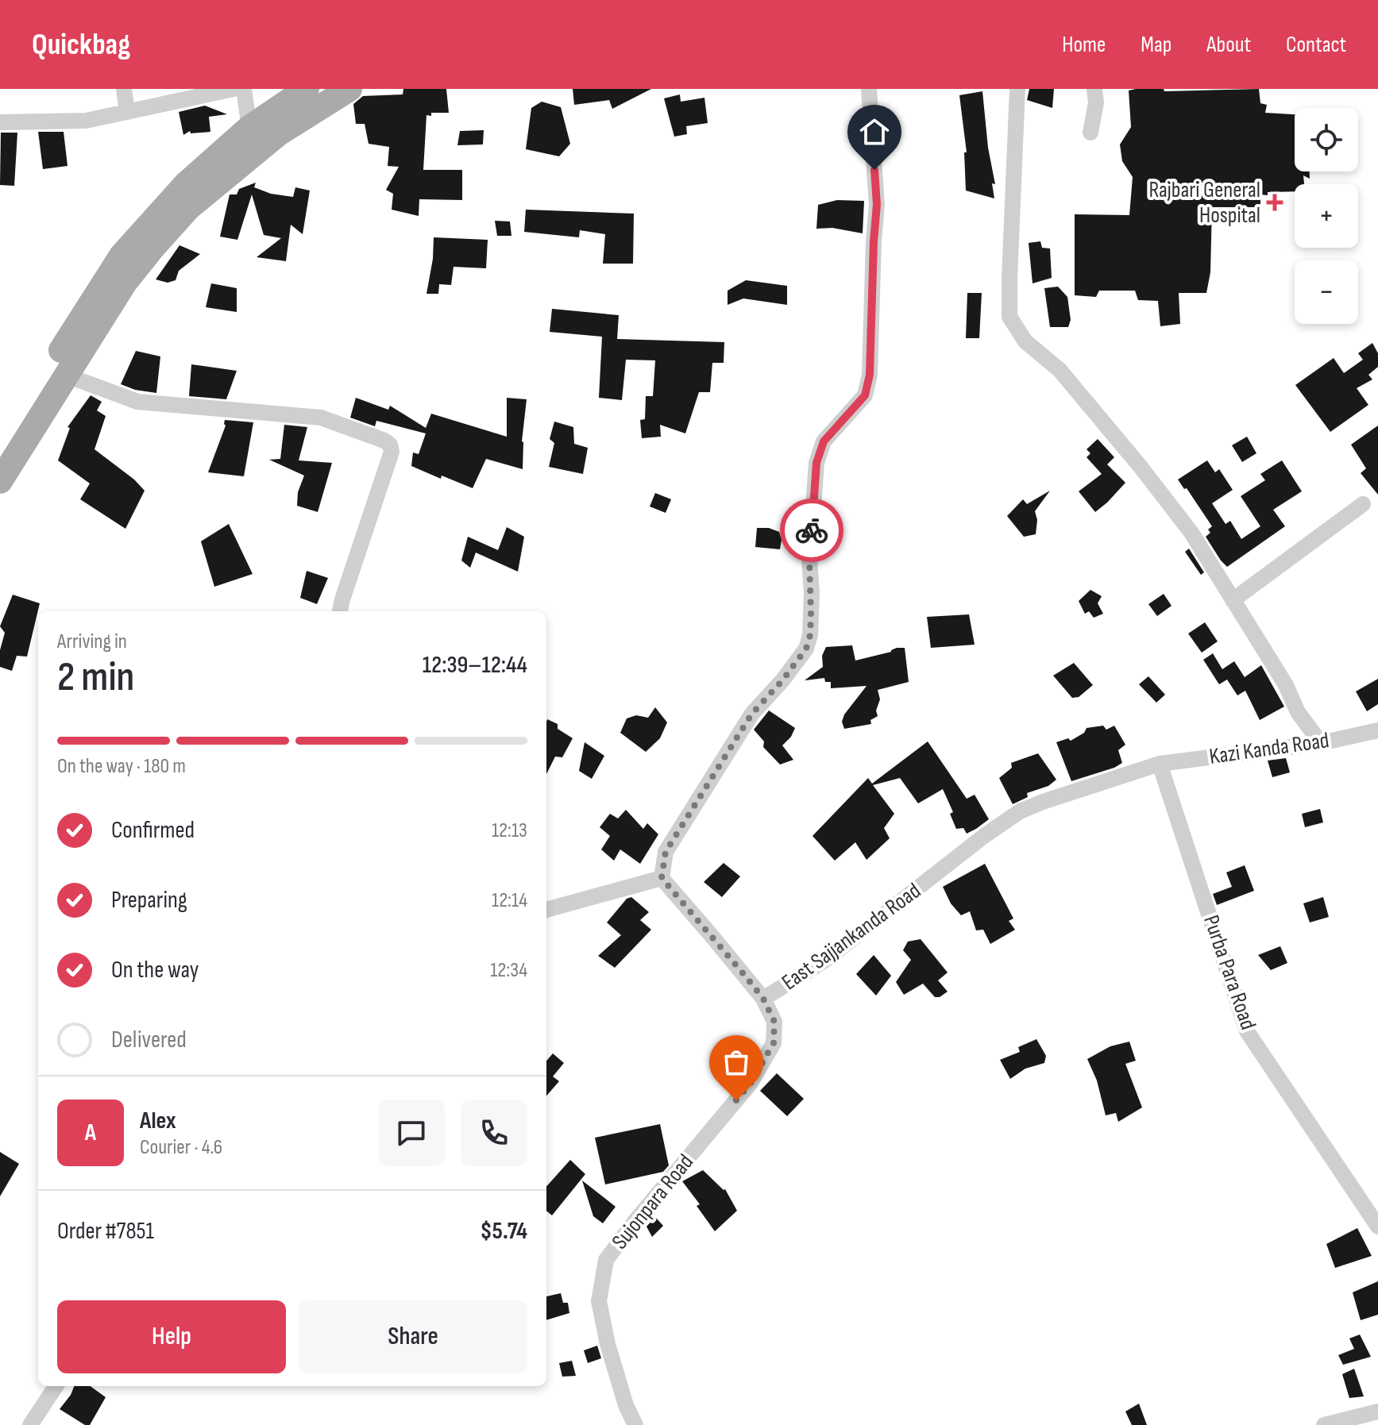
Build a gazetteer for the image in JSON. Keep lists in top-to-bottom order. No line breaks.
{"streets":{"street":["Kazi Kanda Road","East Sajjankanda Road","Purba Para Road","Sujonpara Road"]},"crossings":[["Kazi Kanda Road","East Sajjankanda Road"],["Kazi Kanda Road","Purba Para Road"],["East Sajjankanda Road","Purba Para Road"],["East Sajjankanda Road","Sujonpara Road"]],"places":{"health":["Rajbari General Hospital"]},"page":{"header":"Quickbag","nav":["Home","Map","About","Contact"],"map_buttons":["+","−"],"heading":["2 min","Arriving in","12:39–12:44"],"panel":["Alex","Courier · 4.6","Order #7851","$5.74"],"bar":"On the way · 180 m","list":[["Confirmed","12:13"],["Preparing","12:14"],["On the way","12:34"],"Delivered"],"round":"A","buttons":["Help","Share"]}}
